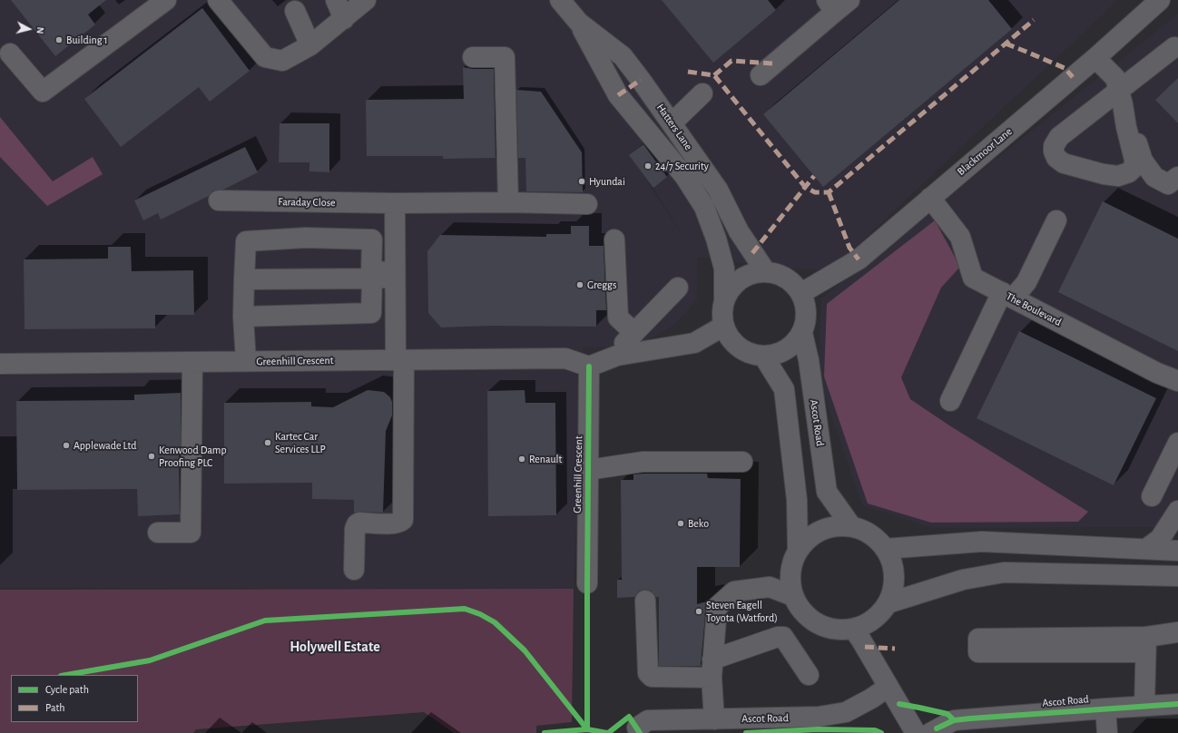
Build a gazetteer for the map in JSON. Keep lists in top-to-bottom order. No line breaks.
{"streets":{"street":["Hatters Lane","Blackmoor Lane","Faraday Close","The Boulevard","Greenhill Crescent","Ascot Road"]},"crossings":[["Hatters Lane","Blackmoor Lane"],["Hatters Lane","Ascot Road"],["Blackmoor Lane","The Boulevard"],["Blackmoor Lane","Ascot Road"]],"districts":["Holywell Estate"],"places":["Building 1","24/7 Security","Hyundai","Greggs","Kartec Car Services LLP","Applewade Ltd","Kenwood Damp Proofing PLC","Renault","Beko","Steven Eagell Toyota (Watford)"],"legend":["Cycle path","Path"],"north":"right"}
